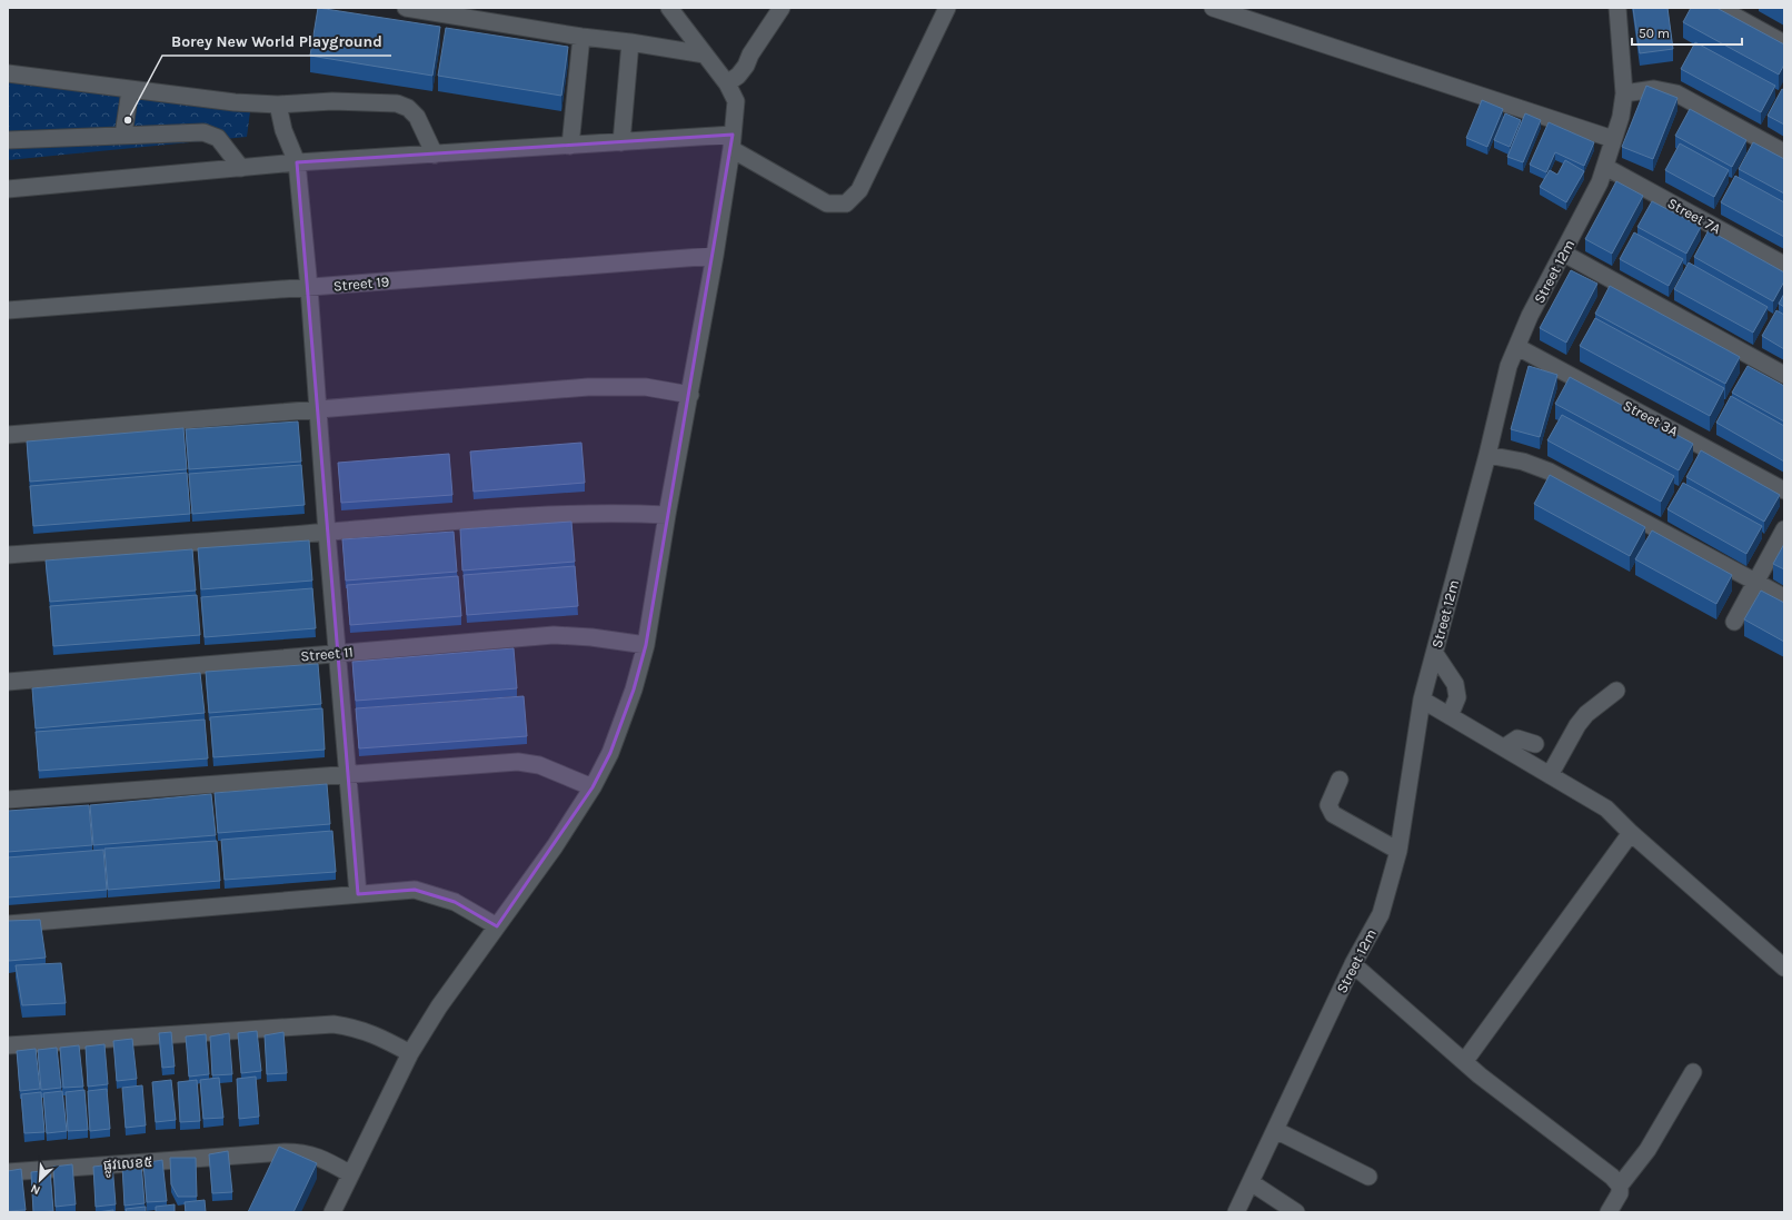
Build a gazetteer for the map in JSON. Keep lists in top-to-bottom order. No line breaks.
{"streets":{"street":["Street 7A","Street 12m","Street 19","Street 3A","Street 11","ផ្លូវលេខ៥"]},"crossings":[["Street 7A","Street 12m"],["Street 12m","Street 3A"]],"places":["Borey New World Playground"],"scale_bar":"50 m","north":"bottom left"}
